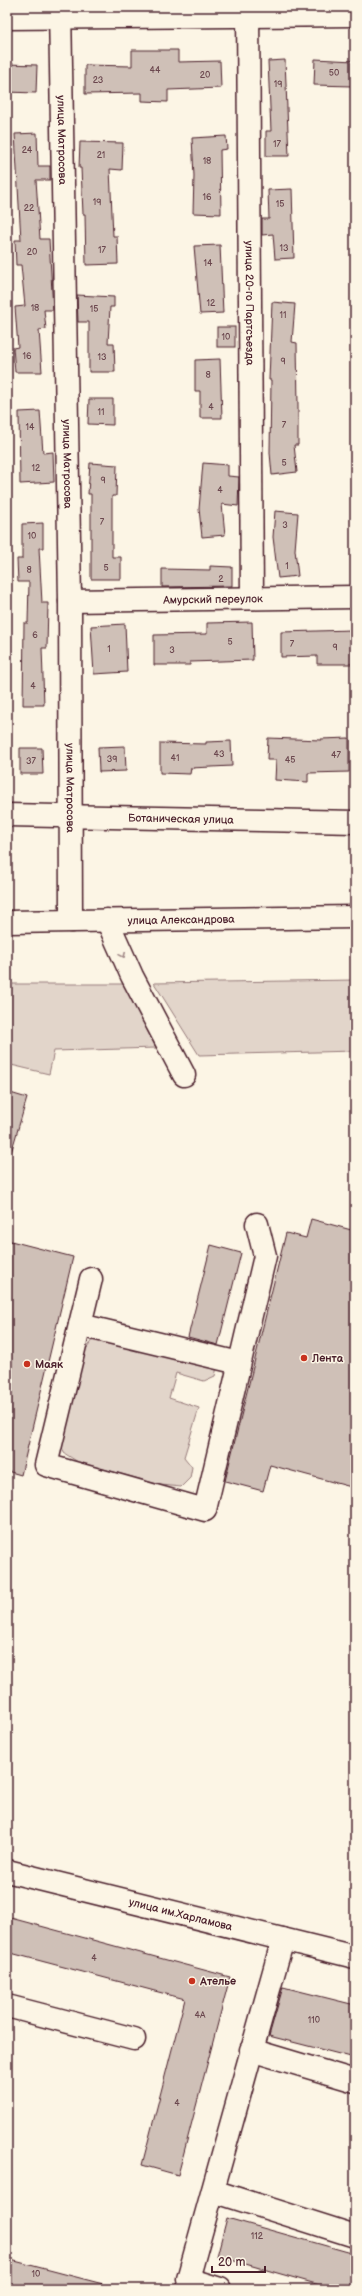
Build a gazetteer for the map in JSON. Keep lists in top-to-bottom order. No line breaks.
{"streets":{"street":["улица Матросова","улица 20-го Партсъезда","Амурский переулок","Ботаническая улица","улица Александрова","улица им.Харламова"]},"crossings":[["улица Матросова","Амурский переулок"],["улица Матросова","Ботаническая улица"],["улица Матросова","улица Александрова"],["улица 20-го Партсъезда","Амурский переулок"]],"places":["Лента","Маяк","Ателье"],"house_numbers":["44","50","20","23","19","17","24","21","18","16","19","15","22","13","17","20","14","12","18","15","11","10","16","13","9","8","4","11","7","14","5","12","9","4","7","3","10","1","5","8","2","6","5","7","9","1","3","4","43","47","41","39","45","37","4","4А","110","4","112","10"],"scale_bar":"20 m"}
